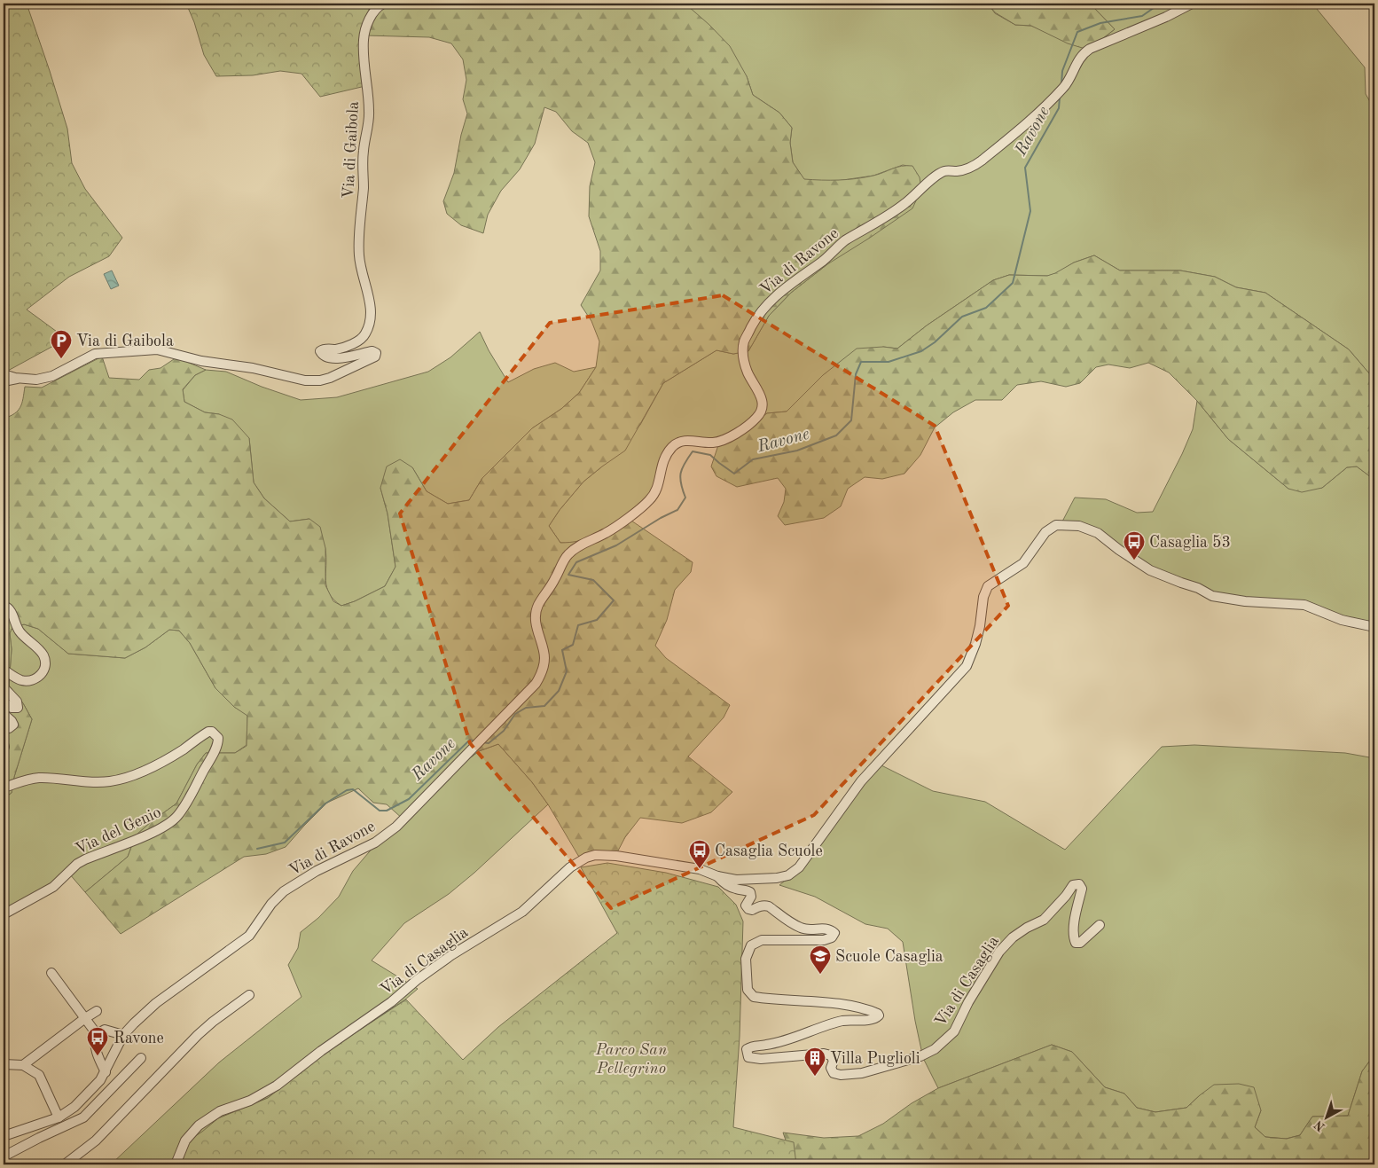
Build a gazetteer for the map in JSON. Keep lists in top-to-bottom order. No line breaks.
{"streets":{"street":["Via di Gaibola","Via di Ravone","Via del Genio","Via di Casaglia"]},"water":["Ravone"],"parks":["Parco San Pellegrino"],"places":{"parking":["Via di Gaibola"],"bus stop":["Casaglia 53","Casaglia Scuole","Ravone"],"school or university":["Scuole Casaglia"],"building":["Villa Puglioli"]},"north":"bottom left"}
